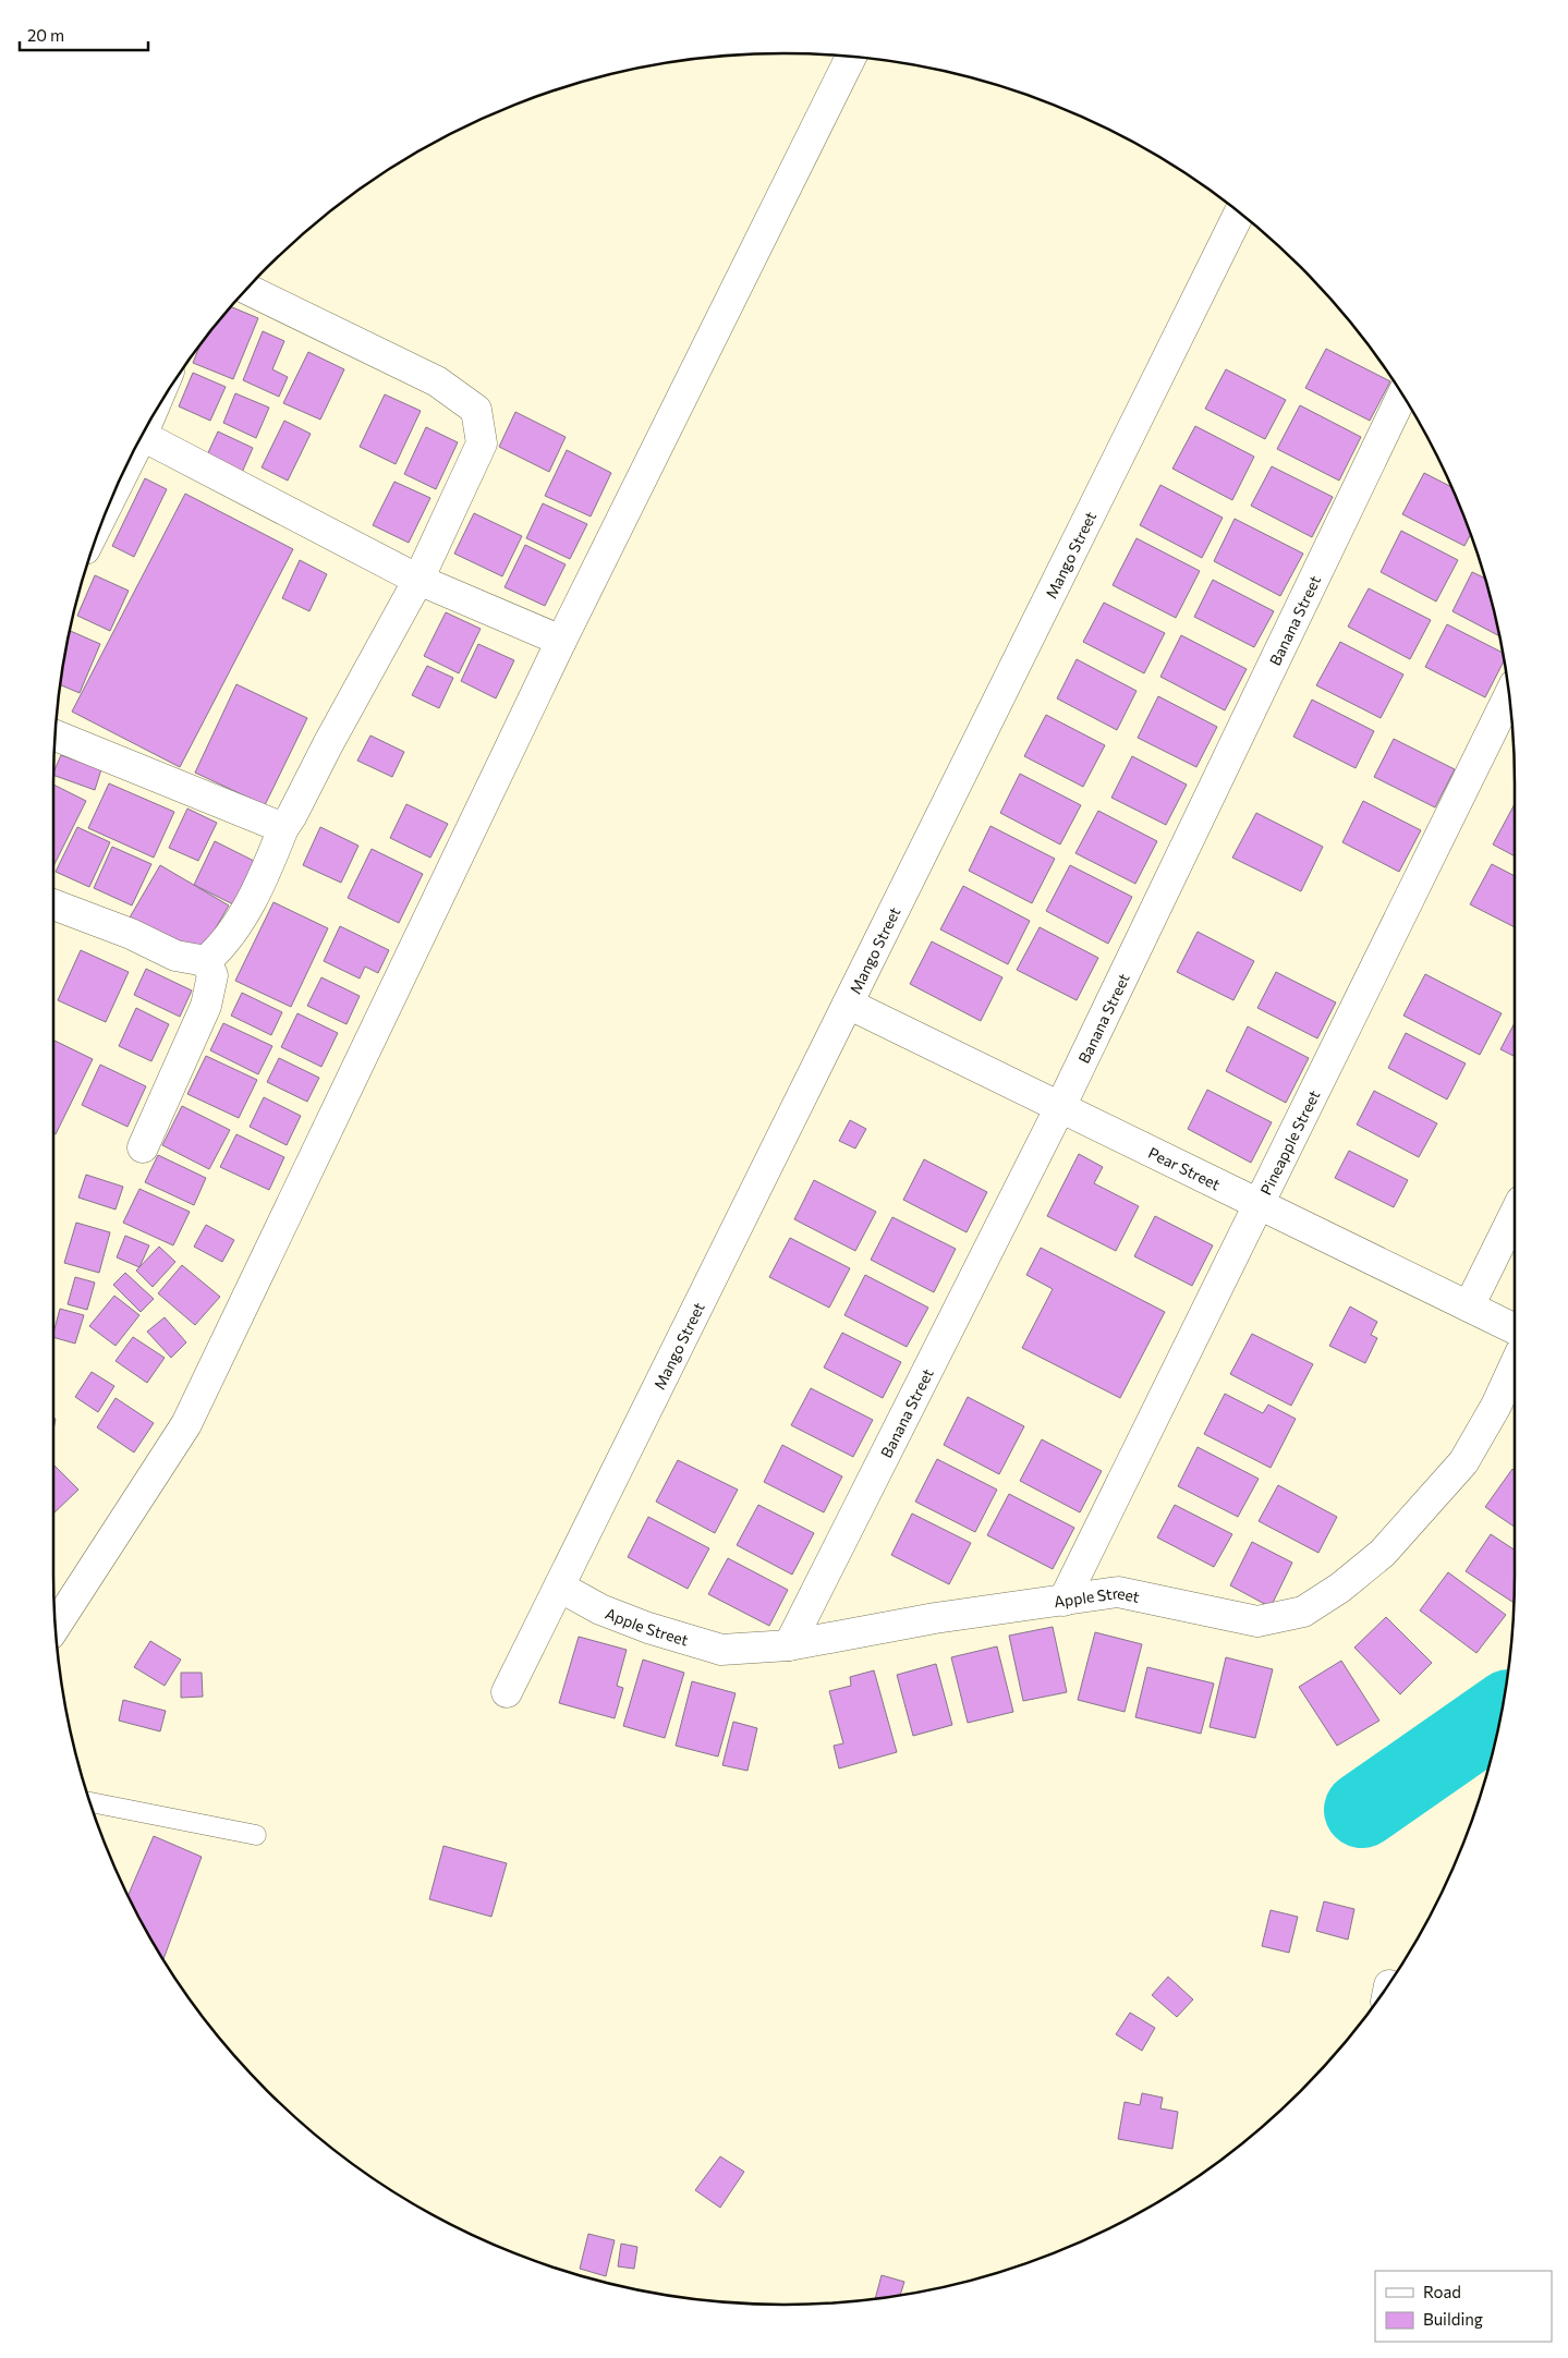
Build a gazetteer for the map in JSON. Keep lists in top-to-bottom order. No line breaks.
{"streets":{"street":["Mango Street","Banana Street","Pineapple Street","Pear Street","Apple Street"]},"crossings":[["Mango Street","Pear Street"],["Mango Street","Apple Street"],["Banana Street","Pear Street"],["Banana Street","Apple Street"],["Pineapple Street","Pear Street"],["Pineapple Street","Apple Street"]],"legend":["Road","Building"],"scale_bar":"20 m"}
